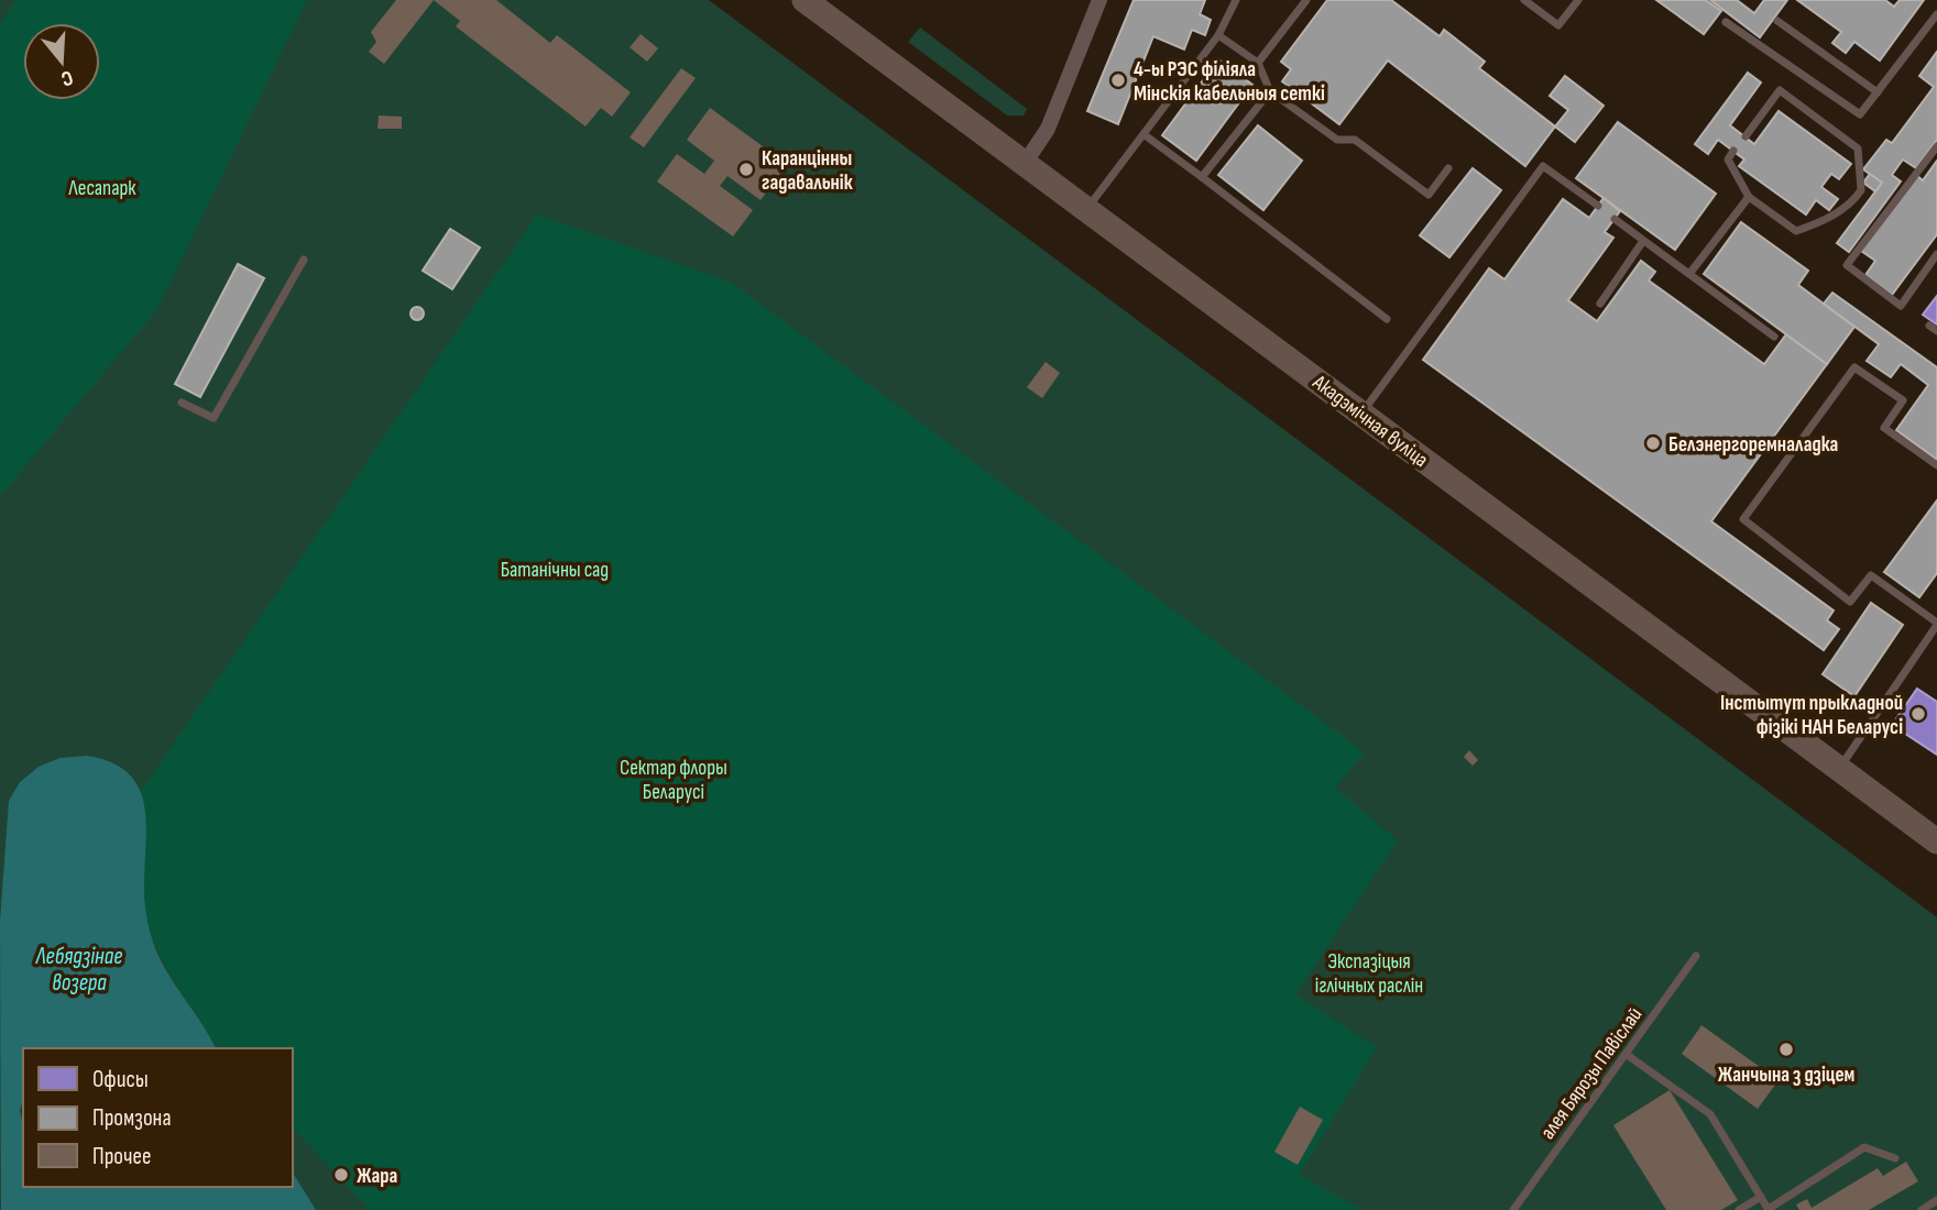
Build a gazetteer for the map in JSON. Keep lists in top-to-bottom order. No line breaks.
{"streets":{"main road":["Акадэмічная вуліца"],"lane":["алея Бярозы Павіслай"]},"water":["Лебядзінае возера"],"parks":["Лесапарк","Батанічны сад","Сектар флоры Беларусі","Экспазіцыя іглічных раслін"],"places":["4-ы РЭС філіяла Мінскія кабельныя сеткі","Каранцінны гадавальнік","Белэнергоремналадка","Інстытут прыкладной фізікі НАН Беларусі","Жанчына з дзіцем","Жара"],"legend":["Офисы","Промзона","Прочее"],"north":"bottom"}
